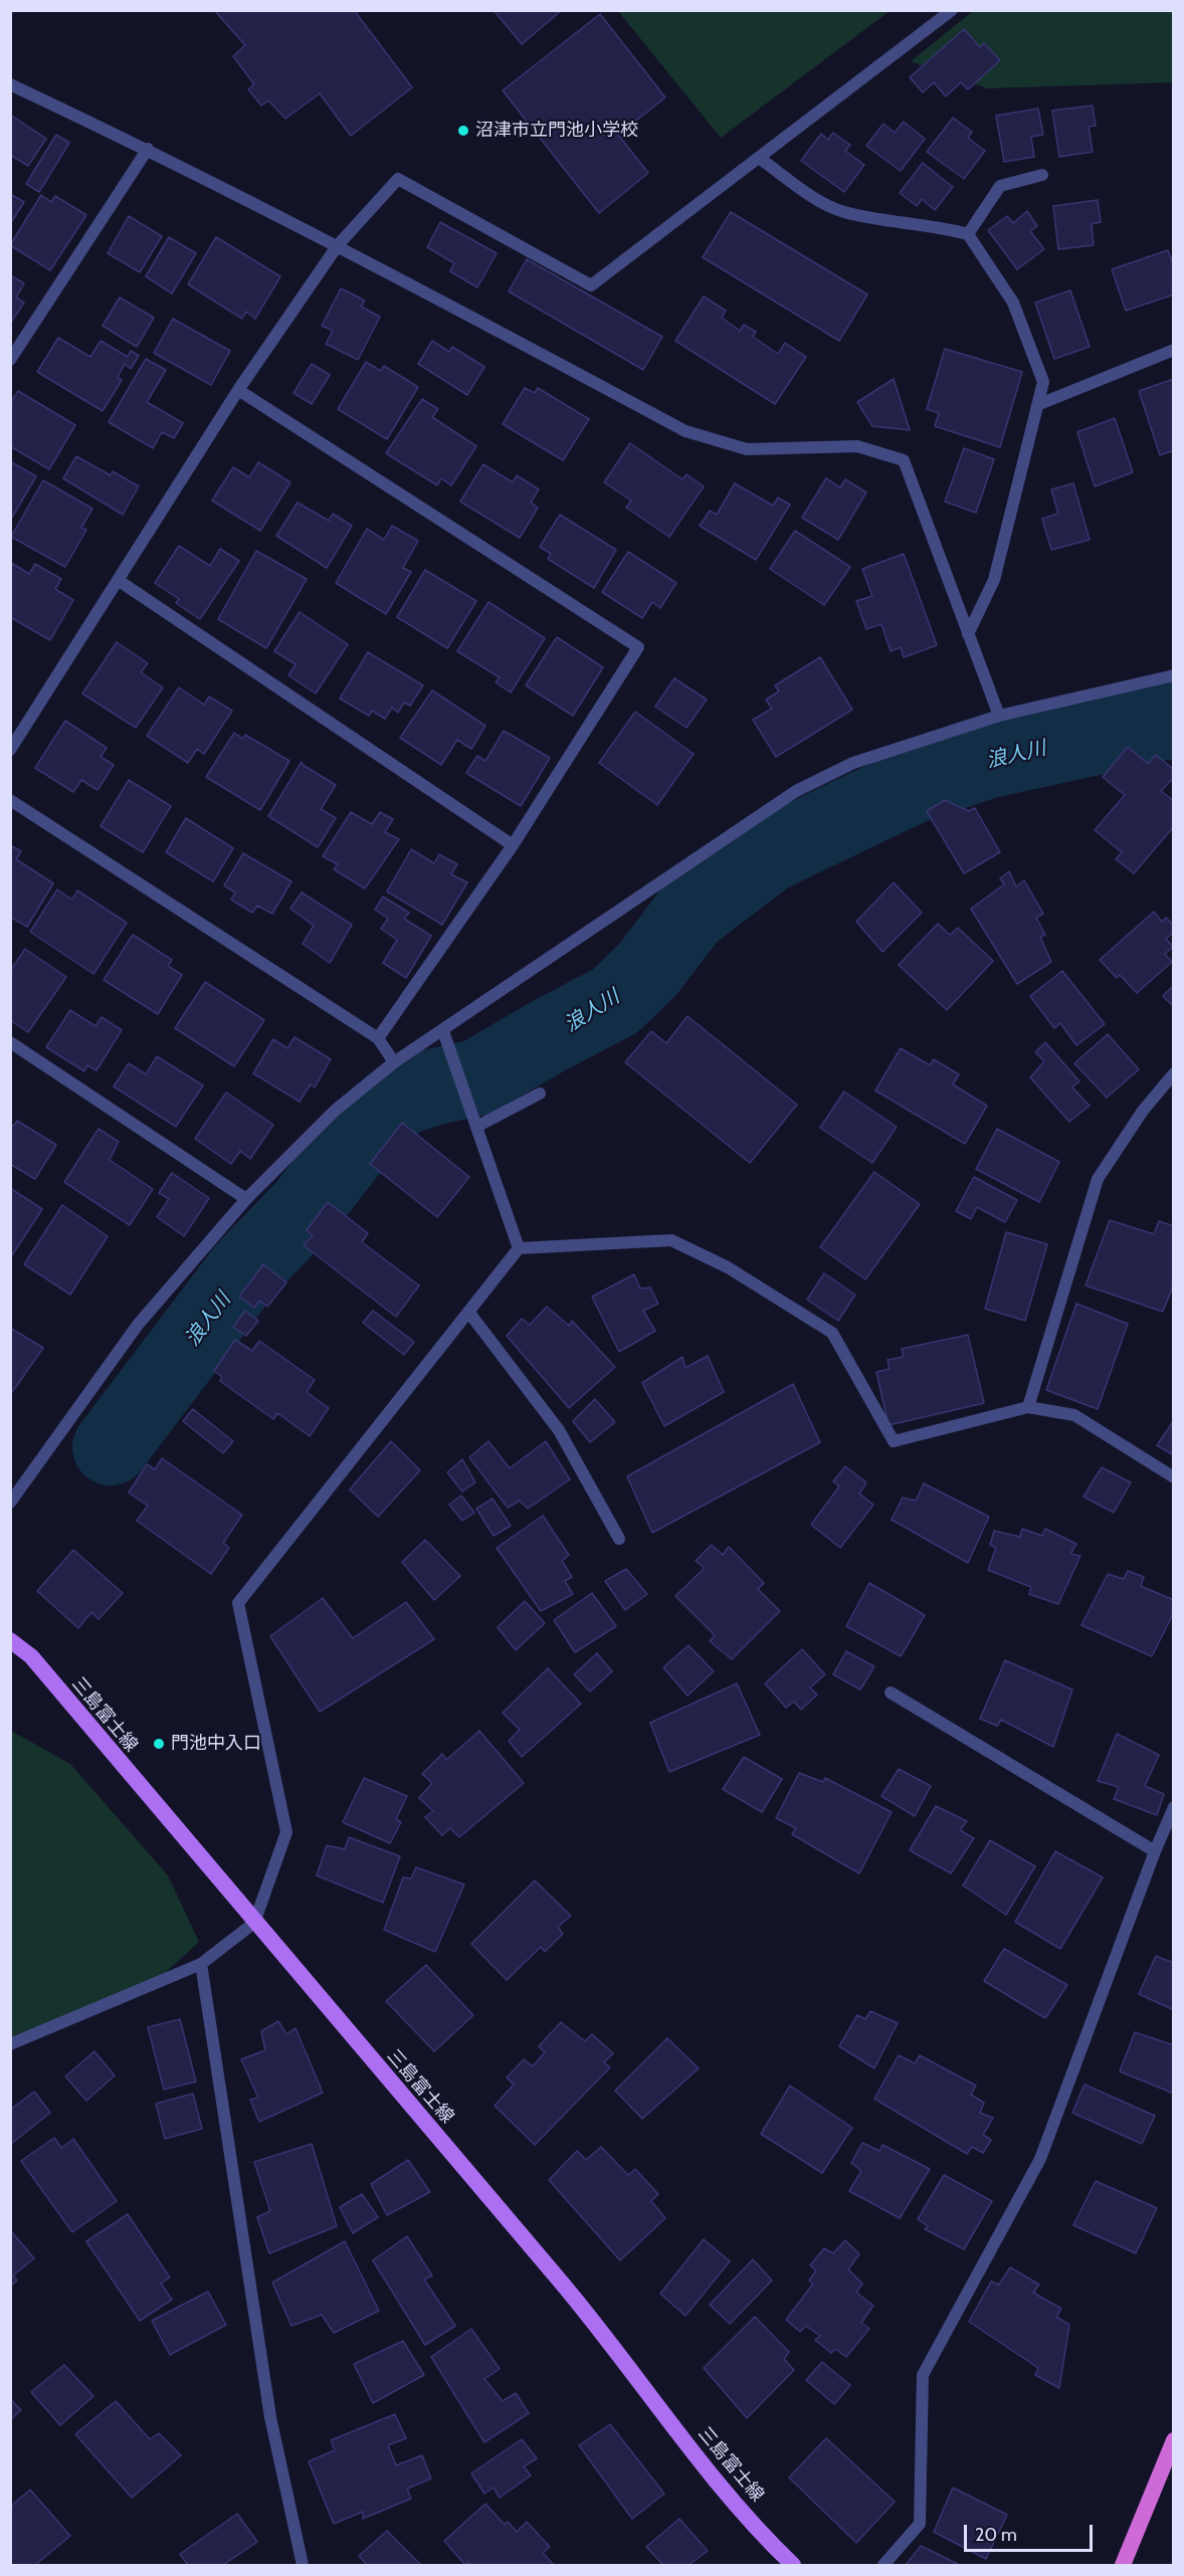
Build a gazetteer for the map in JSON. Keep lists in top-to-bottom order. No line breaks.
{"streets":{"main road":["三島富士線"]},"water":["浪人川"],"places":["沼津市立門池小学校","門池中入口"],"scale_bar":"20 m"}
